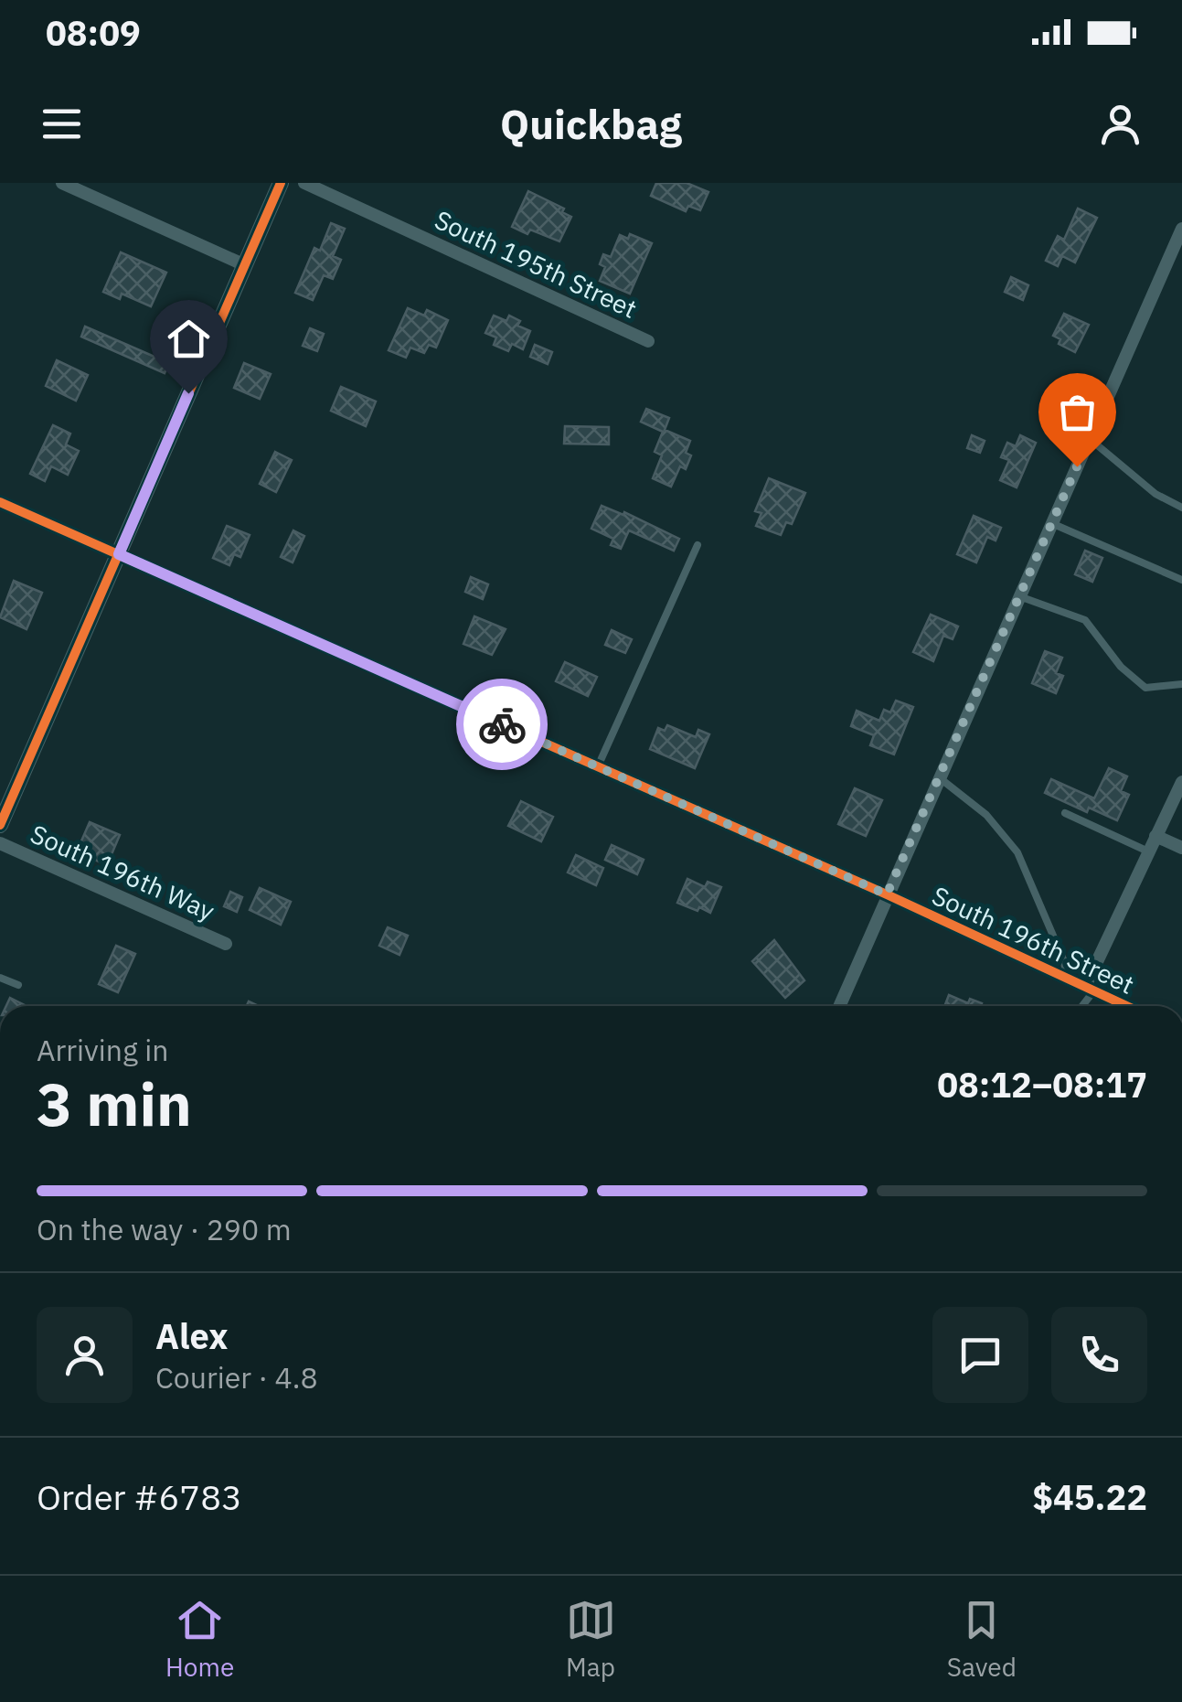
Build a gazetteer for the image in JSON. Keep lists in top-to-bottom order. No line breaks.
{"streets":{"street":["South 195th Street","South 196th Way","South 196th Street"]},"page":{"status":"08:09","header":"Quickbag","heading":["3 min","Arriving in","08:12–08:17"],"panel":["Alex","Courier · 4.8","Order #6783","$45.22"],"bar":"On the way · 290 m","tabs":["Home","Map","Saved"]}}
